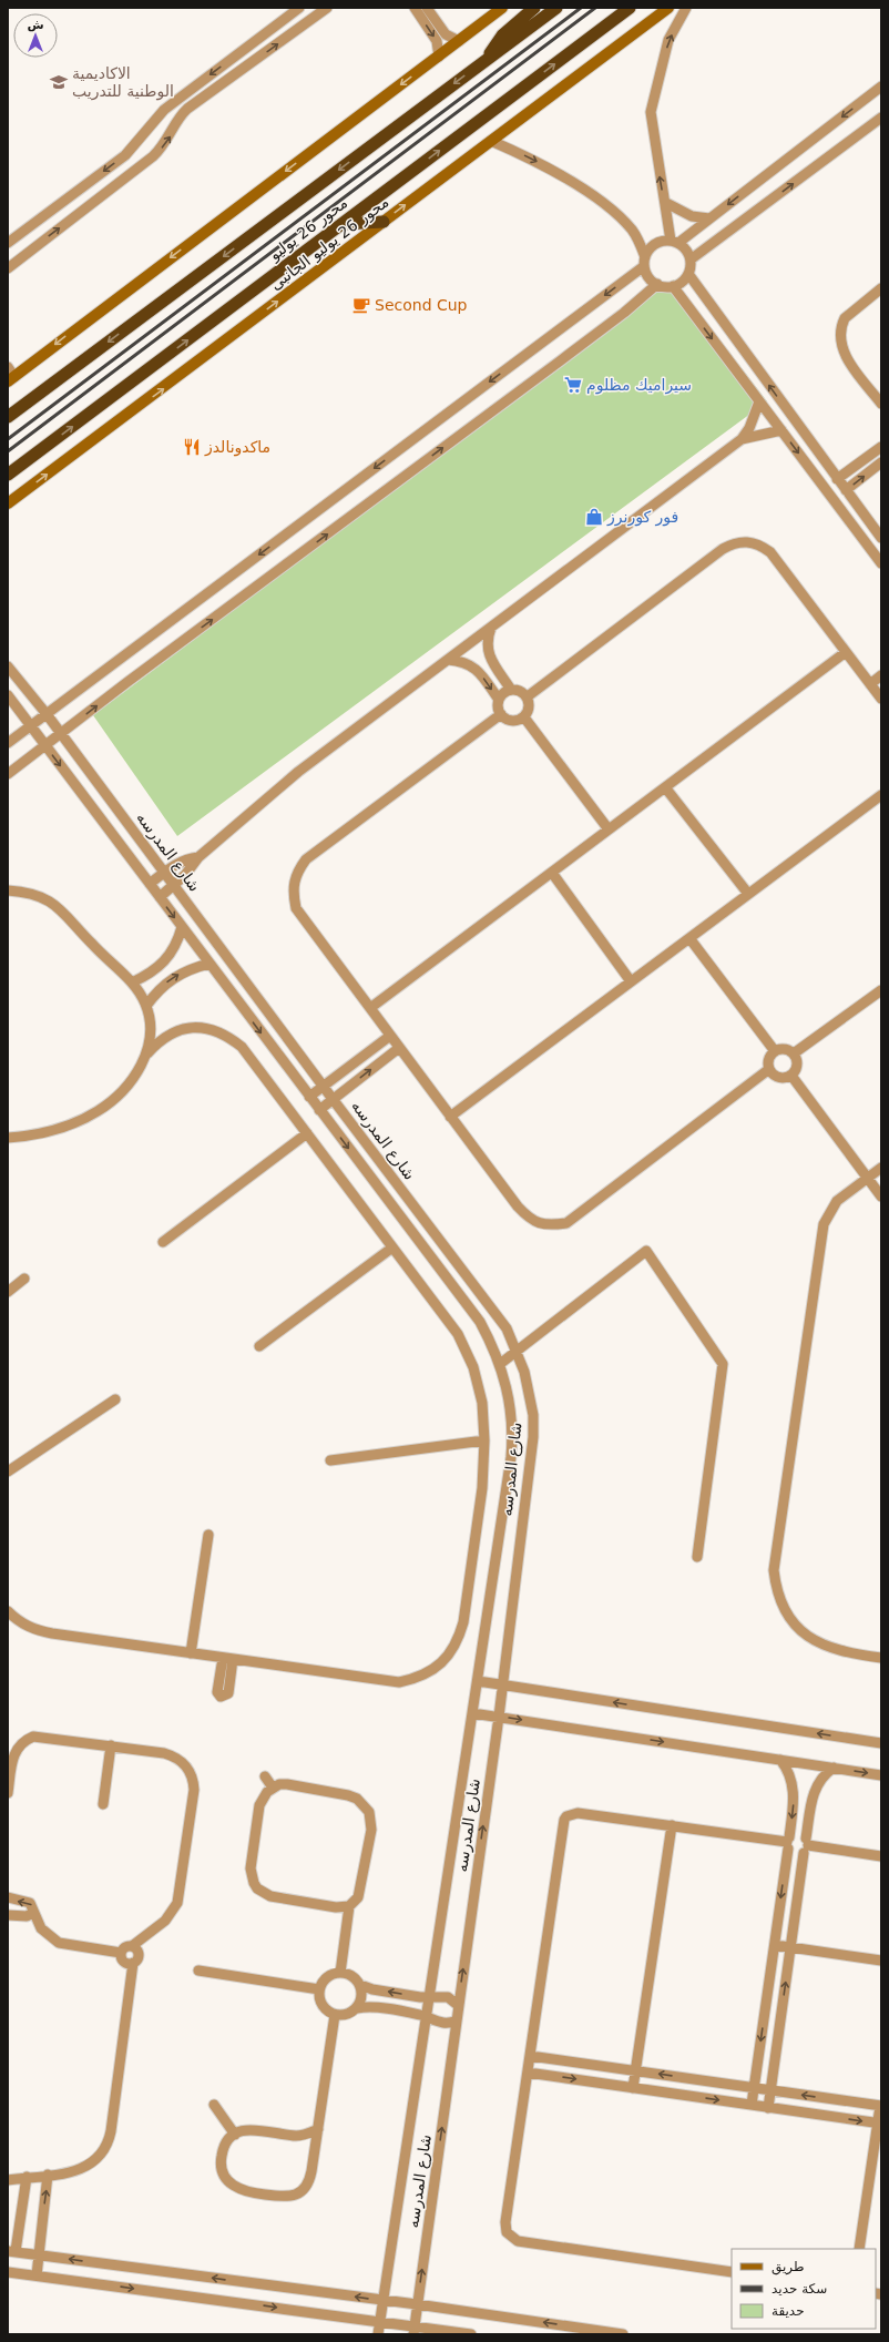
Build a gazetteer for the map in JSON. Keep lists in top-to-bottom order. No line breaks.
{"streets":{"highway":["محور 26 يوليو"],"main road":["محور 26 يوليو الجانبى"],"street":["شارع المدرسه"]},"one_way":["محور 26 يوليو الجانبى"],"places":{"school or university":["الاكاديمية الوطنية للتدريب"],"cafe":["Second Cup"],"supermarket":["سيراميك مظلوم"],"restaurant":["ماكدونالدز"],"shop":["فور كورنرز"]},"legend":["طريق","سكة حديد","حديقة"],"north":"top"}
